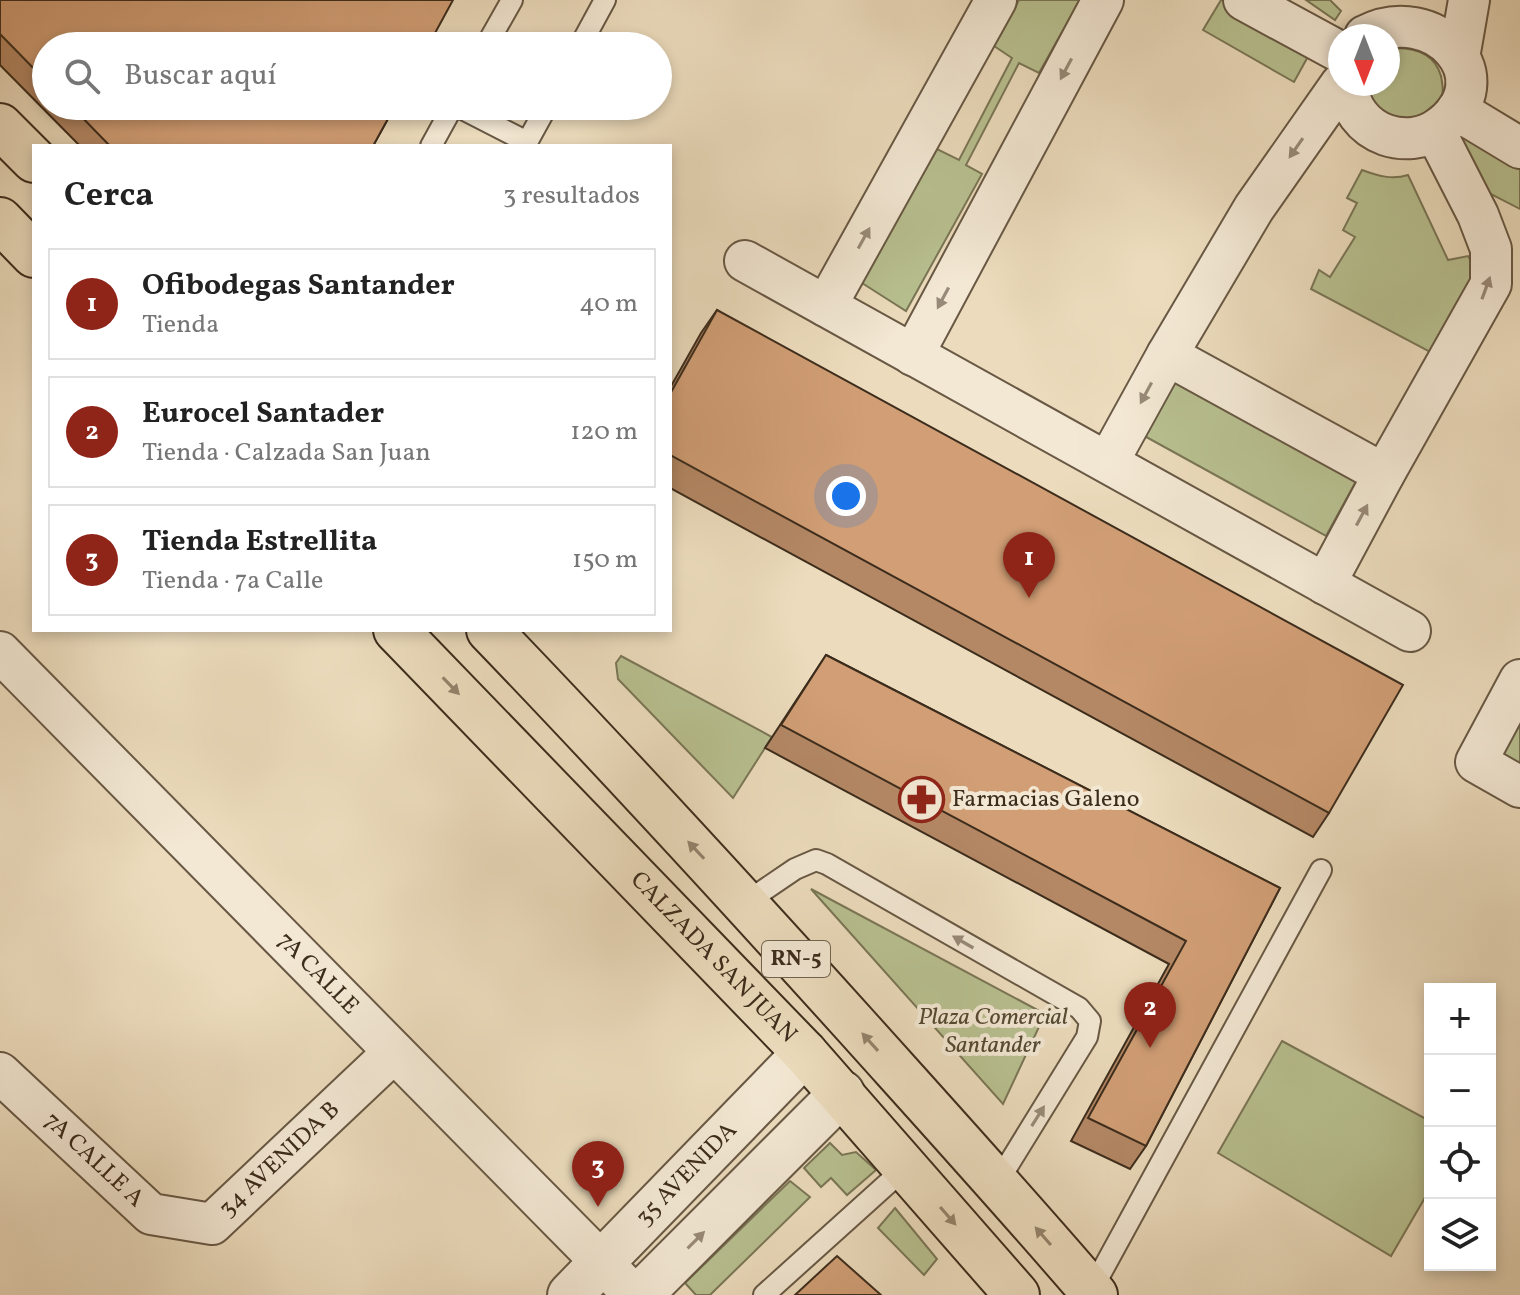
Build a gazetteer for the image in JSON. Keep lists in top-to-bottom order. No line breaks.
{"streets":{"main road":["CALZADA SAN JUAN","RN-5"],"street":["7A CALLE","34 AVENIDA B","7A CALLE A","35 AVENIDA"]},"crossings":[["CALZADA SAN JUAN","35 AVENIDA"],["7A CALLE","34 AVENIDA B"],["7A CALLE","35 AVENIDA"],["34 AVENIDA B","7A CALLE A"]],"parks":["Plaza Comercial Santander"],"places":{"pharmacy":["Farmacias Galeno"]},"north":"bottom","page":{"search":"Buscar aquí","heading":["Cerca","3 resultados"],"list":[{"mark":"1","name":"Ofibodegas Santander","note":"Tienda","value":"40 m"},{"mark":"2","name":"Eurocel Santader","note":"Tienda · Calzada San Juan","value":"120 m"},{"mark":"3","name":"Tienda Estrellita","note":"Tienda · 7a Calle","value":"150 m"}],"pins":["1","2","3"],"map_buttons":["+","−"]}}
